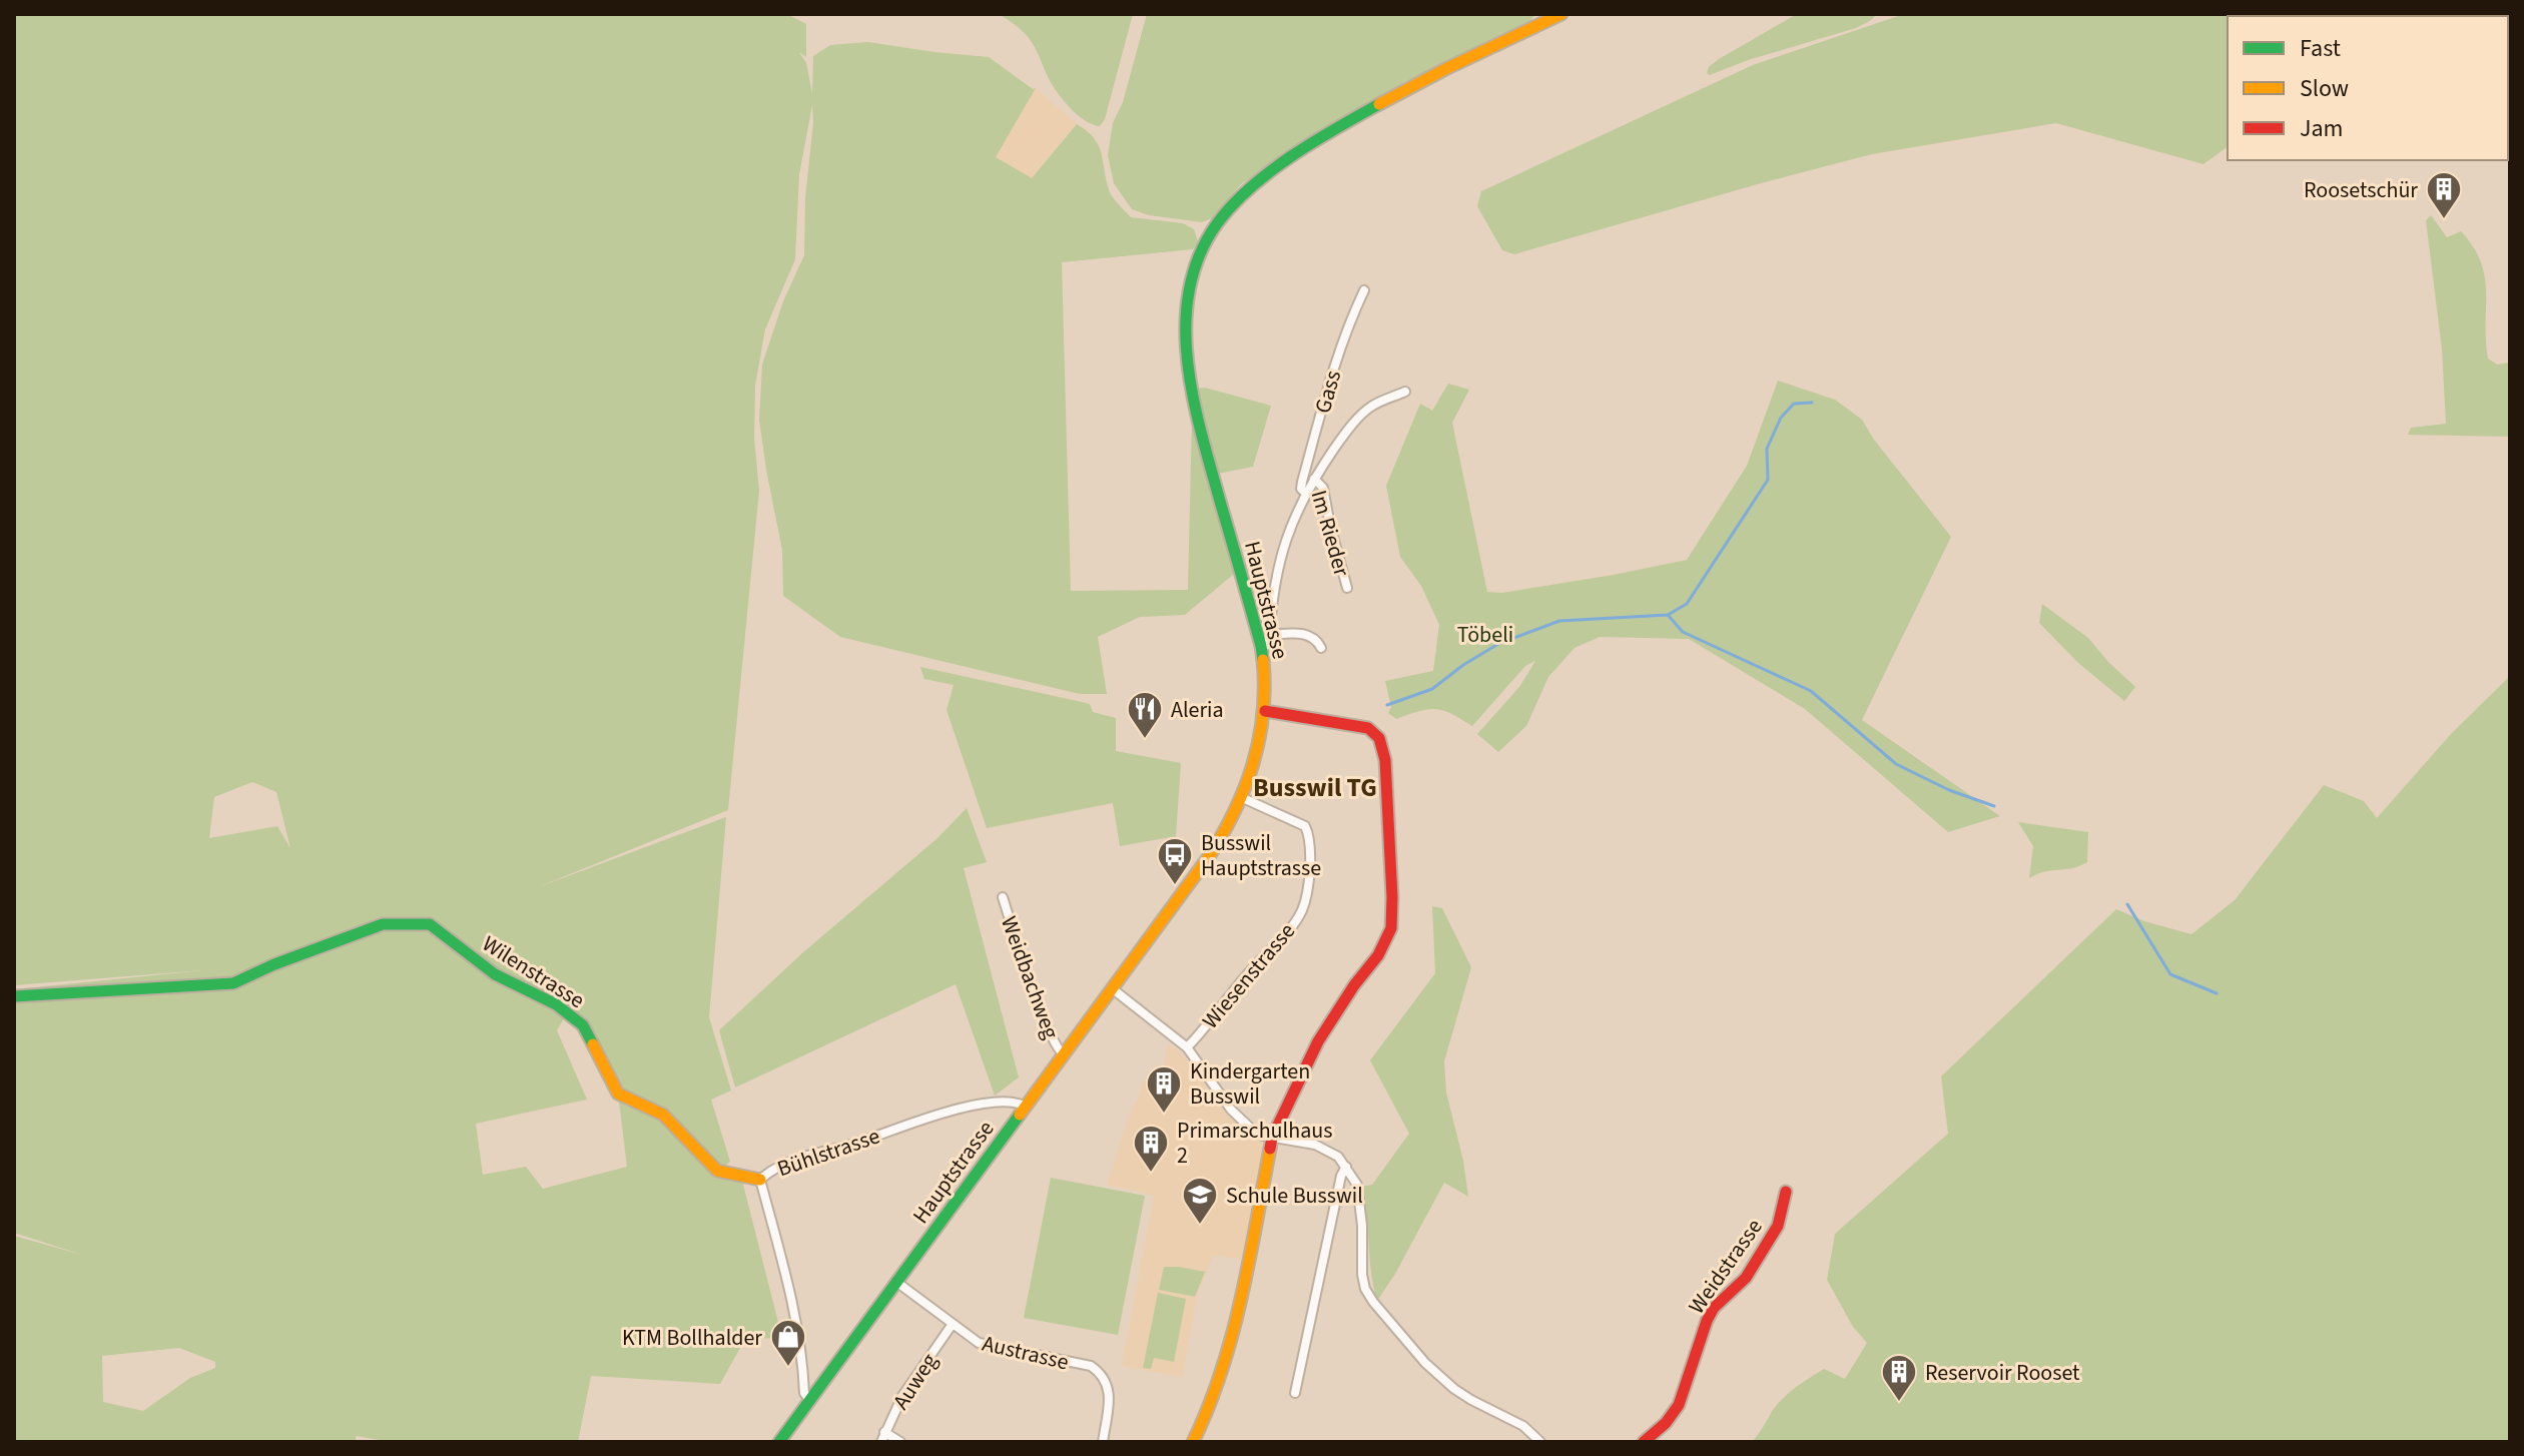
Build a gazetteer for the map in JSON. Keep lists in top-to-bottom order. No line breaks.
{"streets":{"street":["Gass","Im Rieder","Hauptstrasse","Wilenstrasse","Wiesenstrasse","Weidbachweg","Bühlstrasse","Weidstrasse","Austrasse","Auweg"]},"crossings":[["Hauptstrasse","Wiesenstrasse"],["Hauptstrasse","Weidbachweg"],["Hauptstrasse","Bühlstrasse"],["Hauptstrasse","Austrasse"],["Wilenstrasse","Bühlstrasse"],["Austrasse","Auweg"]],"districts":["Busswil TG"],"parks":["Töbeli"],"places":{"building":["Roosetschür","Kindergarten Busswil","Primarschulhaus 2","Reservoir Rooset"],"restaurant":["Aleria"],"bus stop":["Busswil Hauptstrasse"],"school or university":["Schule Busswil"],"shop":["KTM Bollhalder"]},"legend":["Fast","Slow","Jam"]}
